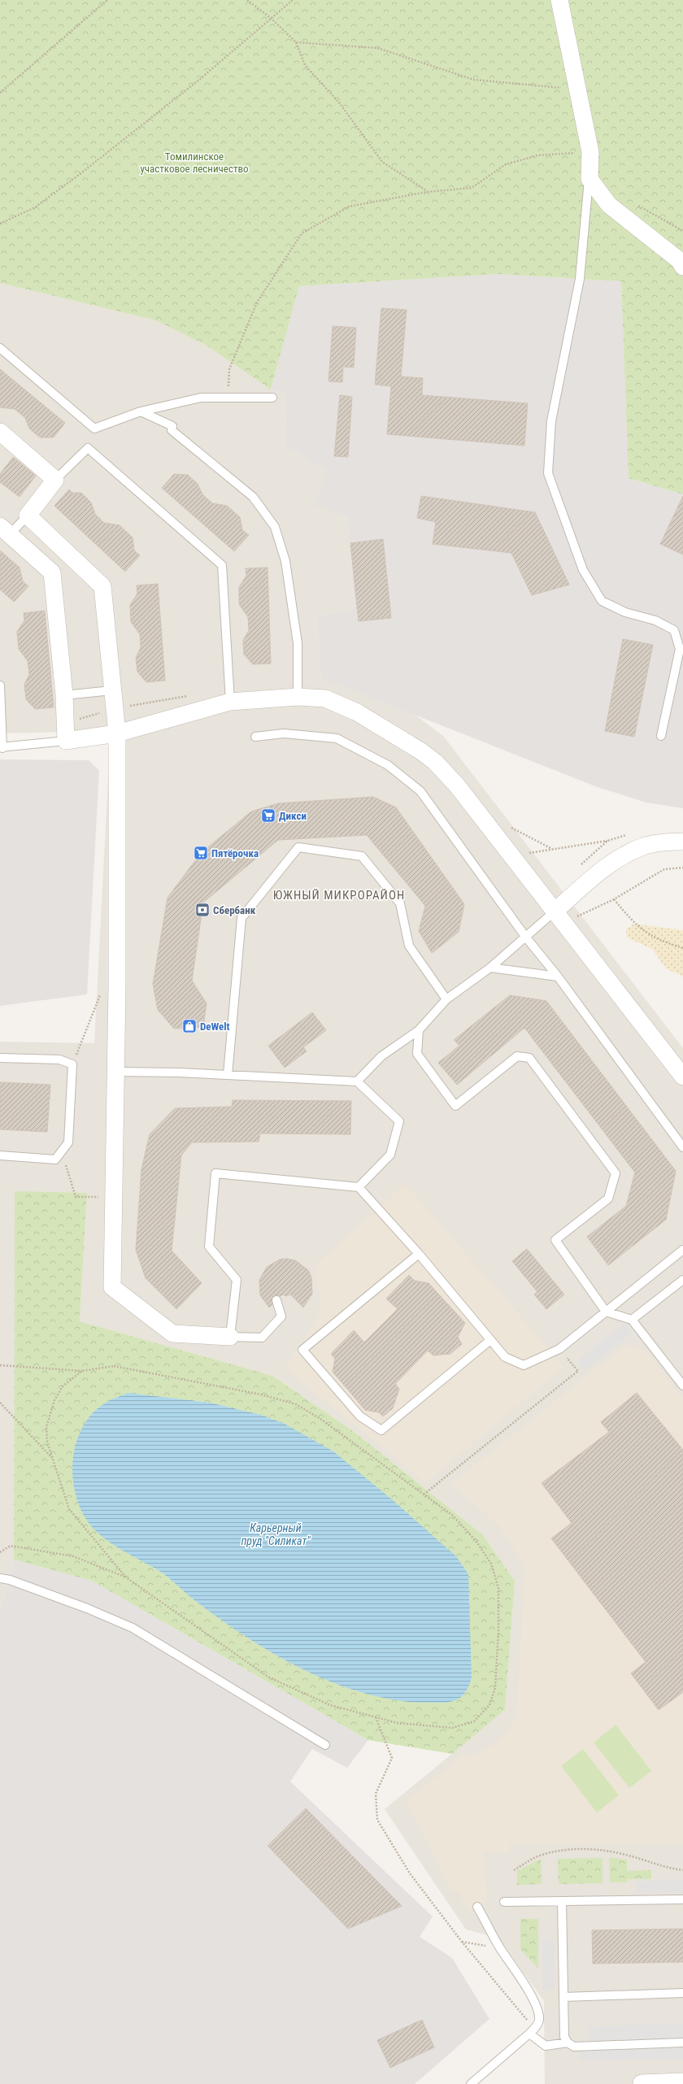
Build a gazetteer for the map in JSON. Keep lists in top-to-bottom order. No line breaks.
{"districts":["ЮЖНЫЙ МИКРОРАЙОН"],"water":["Карьерный пруд \"Силикат\""],"parks":["Томилинское участковое лесничество"],"places":{"supermarket":["Дикси","Пятёрочка"],"bank":["Сбербанк"],"shop":["DeWelt"]}}
